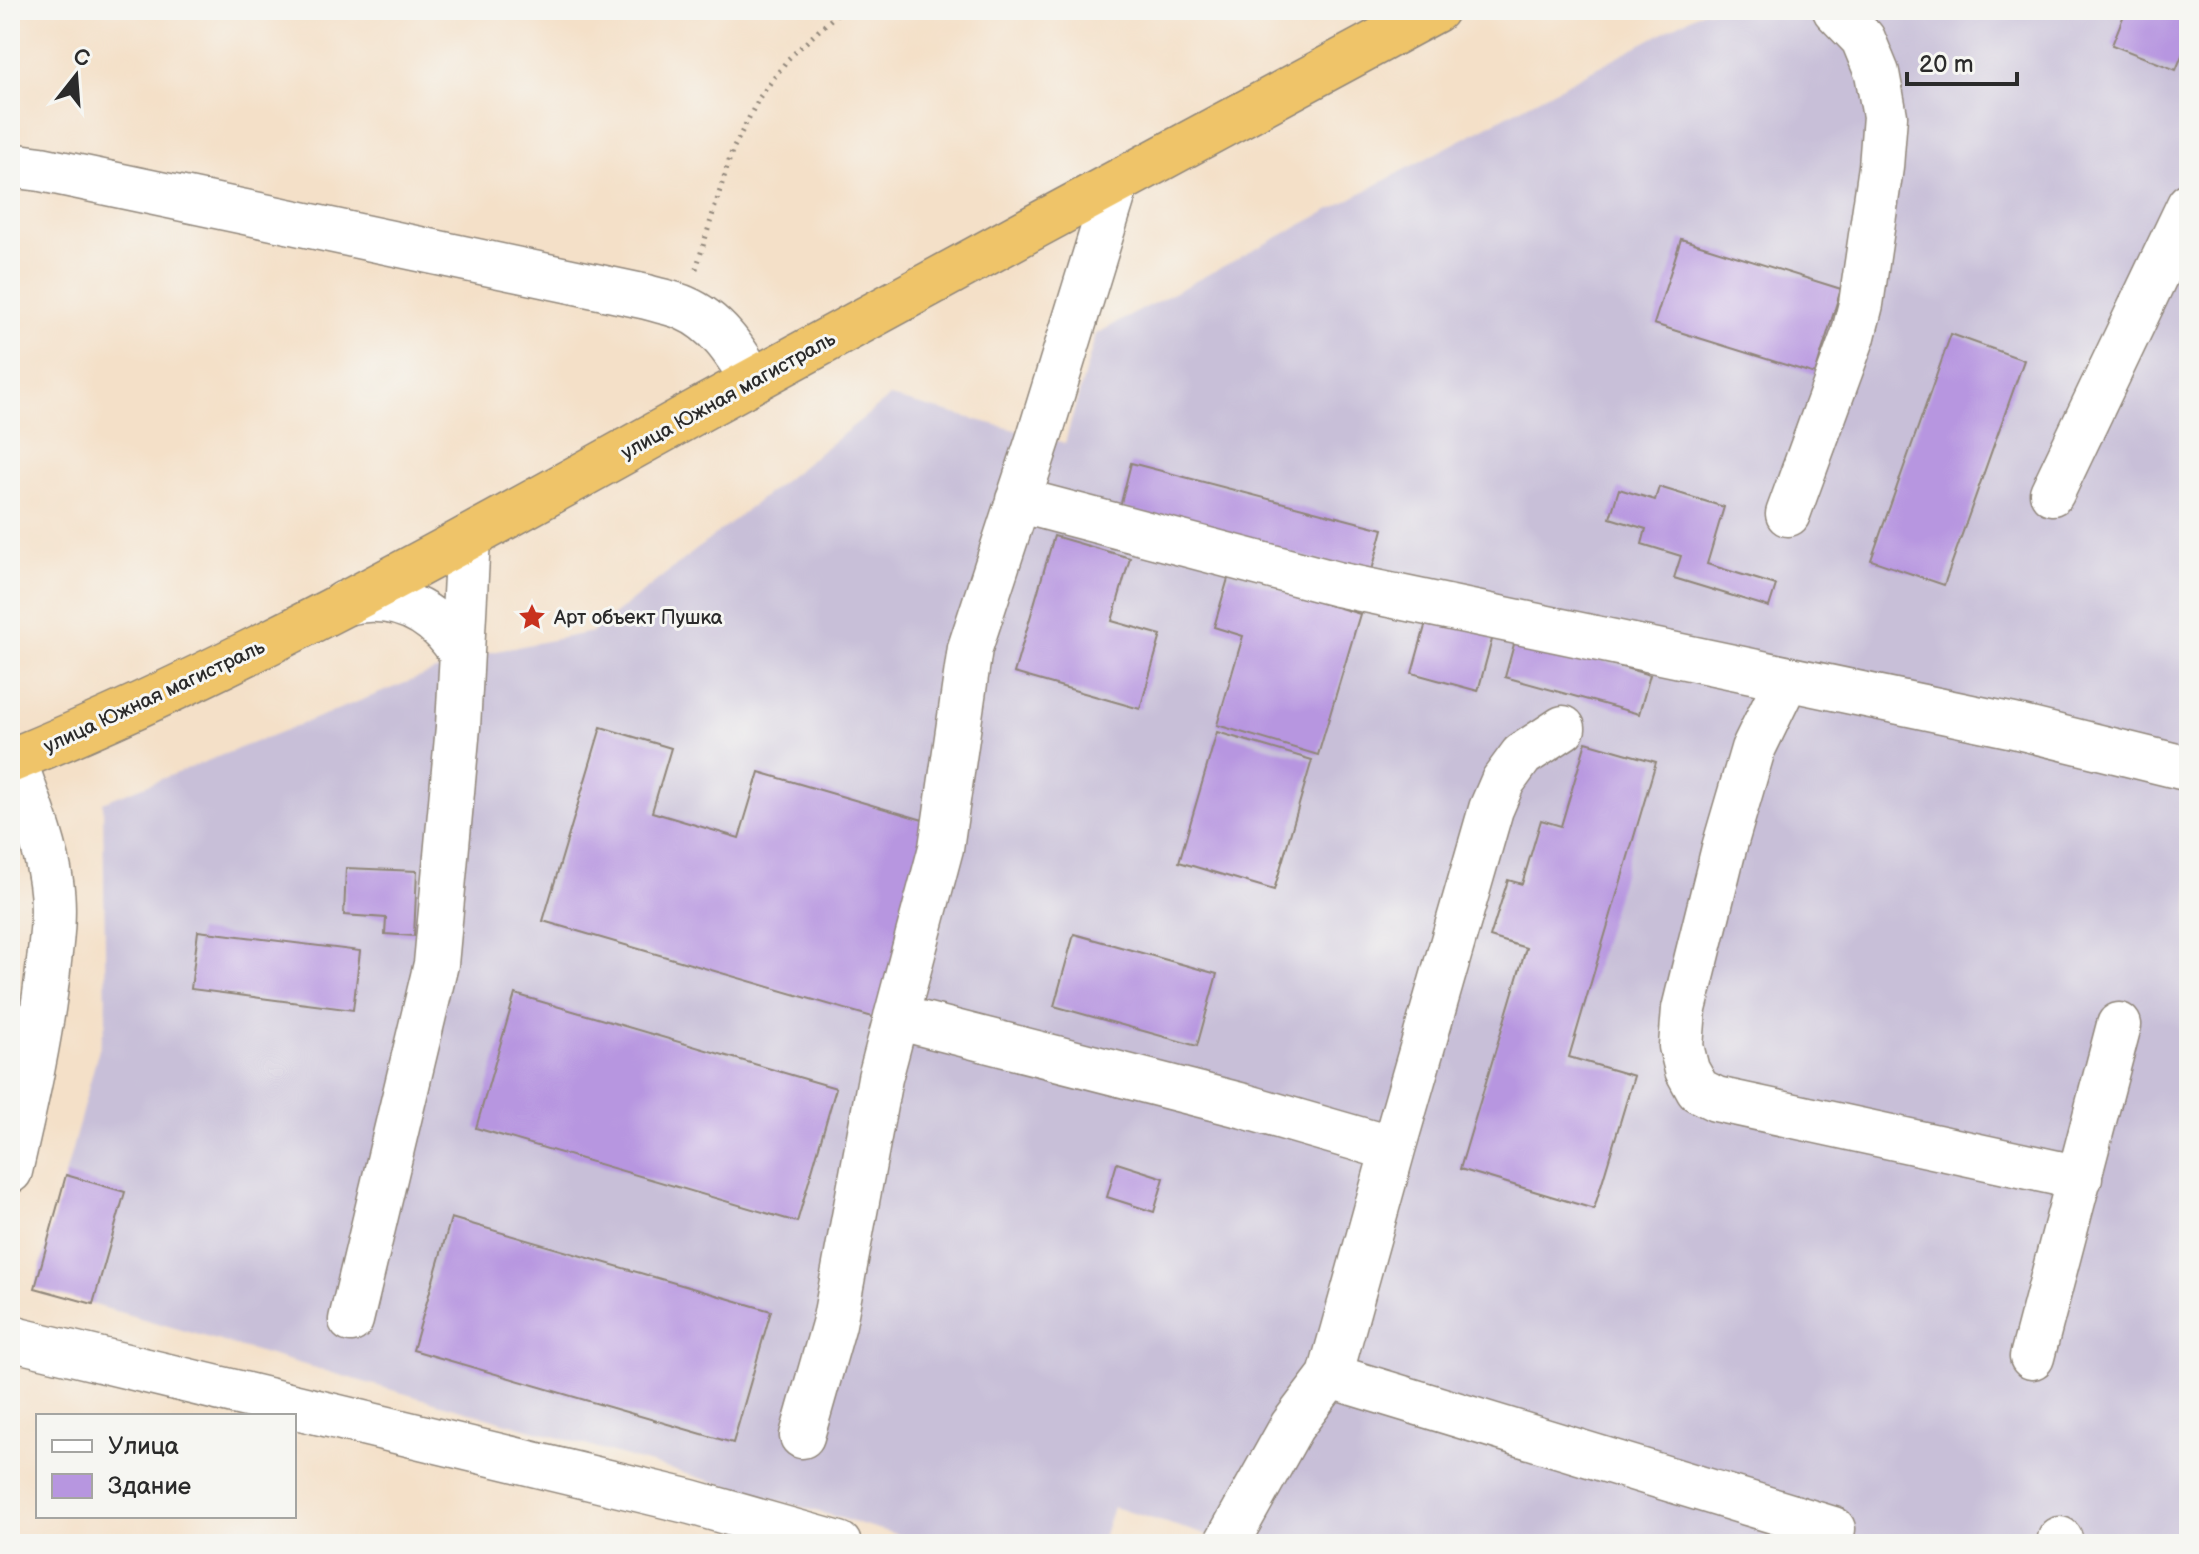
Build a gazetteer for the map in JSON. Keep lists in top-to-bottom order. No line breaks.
{"streets":{"highway":["улица Южная магистраль"]},"places":{"place":["Арт объект Пушка"]},"legend":["Улица","Здание"],"scale_bar":"20 m","north":"top"}
